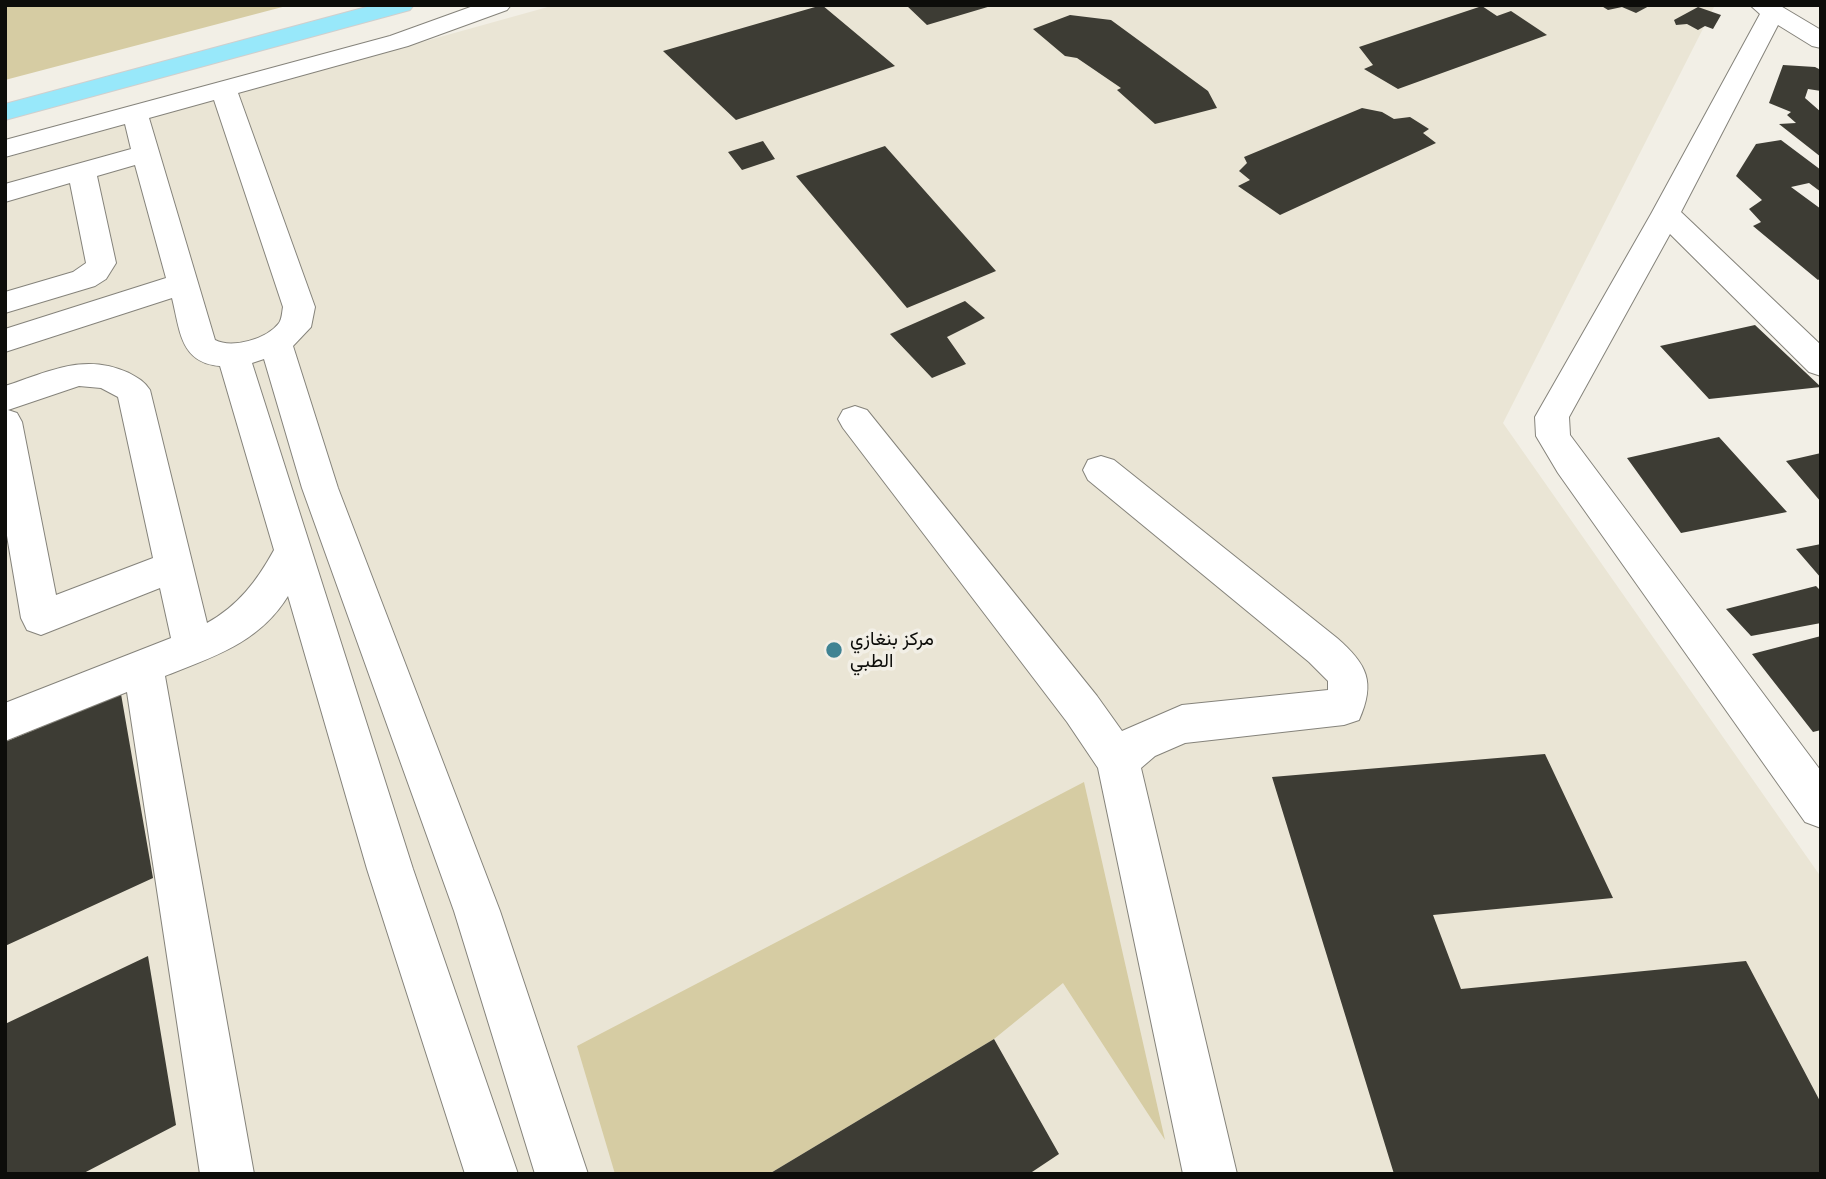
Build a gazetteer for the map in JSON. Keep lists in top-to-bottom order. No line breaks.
{"places":["مركز بنغازي الطبي"]}
